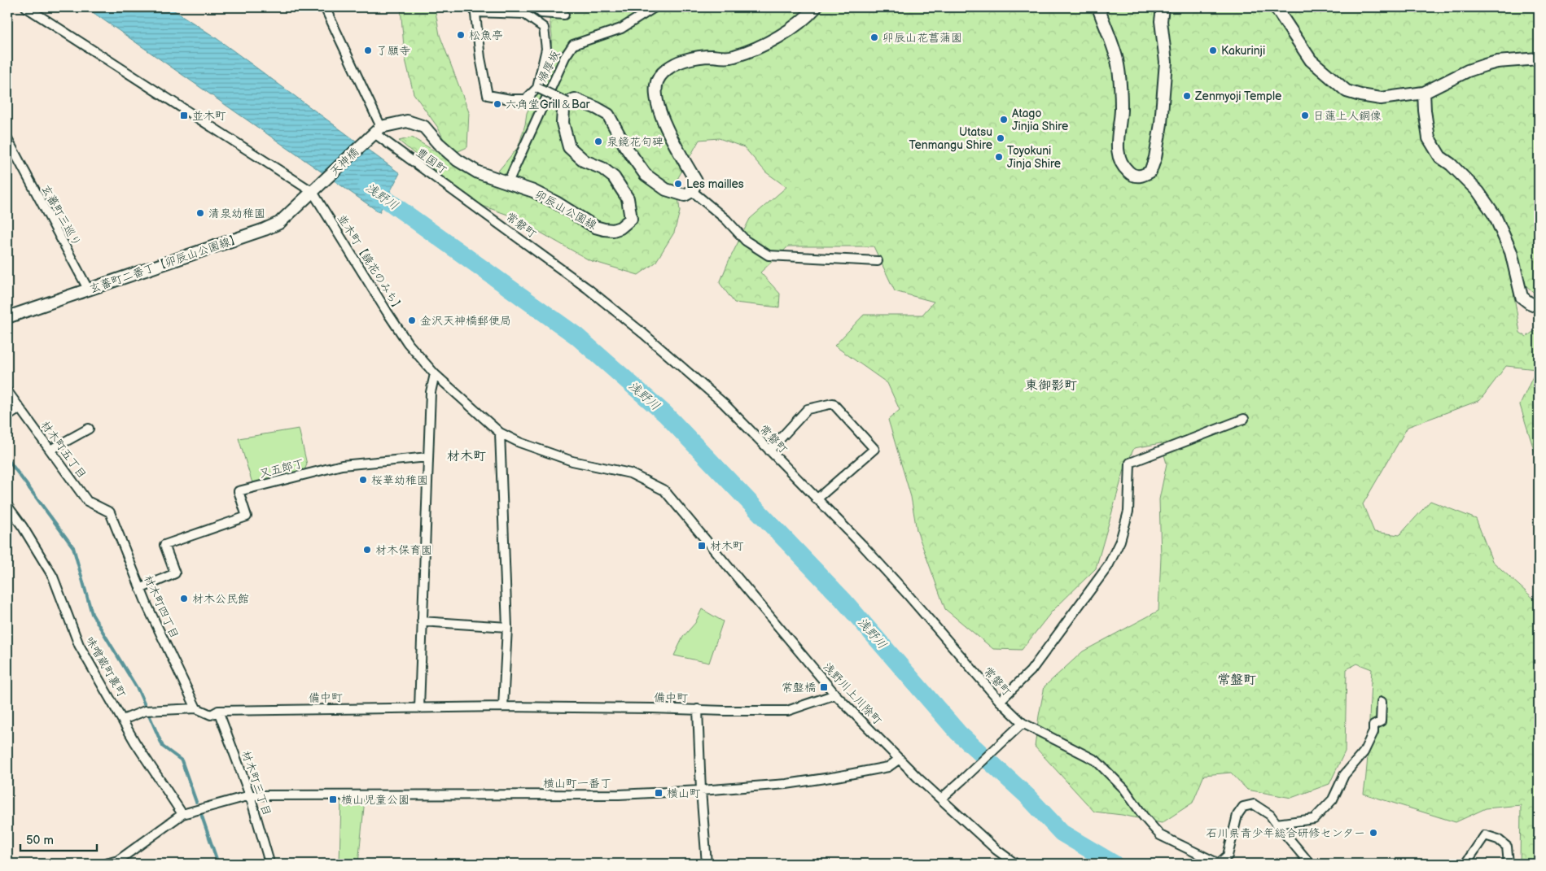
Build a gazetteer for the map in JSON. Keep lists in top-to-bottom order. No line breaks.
{"streets":{"street":["帰厚坂","豊国町","天神橋","卯辰山公園線","玄蕃町三巡り","常磐町","玄蕃町二番丁【卯辰山公園線】","並木町【鏡花のみち】","材木町五丁目","又五郎丁","材木町四丁目","味噌蔵町裏町","浅野川上川除町","備中町","材木町三丁目","横山町一番丁"]},"crossings":[["帰厚坂","卯辰山公園線"],["豊国町","天神橋"],["豊国町","卯辰山公園線"],["豊国町","常磐町"],["天神橋","卯辰山公園線"],["天神橋","玄蕃町二番丁【卯辰山公園線】"],["天神橋","並木町【鏡花のみち】"],["玄蕃町三巡り","玄蕃町二番丁【卯辰山公園線】"],["玄蕃町二番丁【卯辰山公園線】","並木町【鏡花のみち】"],["並木町【鏡花のみち】","浅野川上川除町"],["材木町五丁目","材木町四丁目"],["又五郎丁","材木町四丁目"],["材木町四丁目","備中町"],["味噌蔵町裏町","備中町"],["味噌蔵町裏町","横山町一番丁"],["浅野川上川除町","備中町"],["浅野川上川除町","横山町一番丁"],["備中町","材木町三丁目"],["材木町三丁目","横山町一番丁"]],"districts":["東御影町","材木町","常盤町"],"water":["浅野川"],"places":{"other":["松魚亭","卯辰山花菖蒲園","了願寺","Kakurinji","Zenmyoji Temple","六角堂Grill＆Bar","日蓮上人銅像","Atago Jinjia Shire","Utatsu Tenmangu Shire","泉鏡花句碑","Toyokuni Jinja Shire","Les mailles","清泉幼稚園","金沢天神橋郵便局","桜華幼稚園","材木保育園","材木公民館","石川県青少年総合研修センター"],"transit":["並木町","材木町","常盤橋","横山町","横山児童公園"]},"scale_bar":"50 m"}
